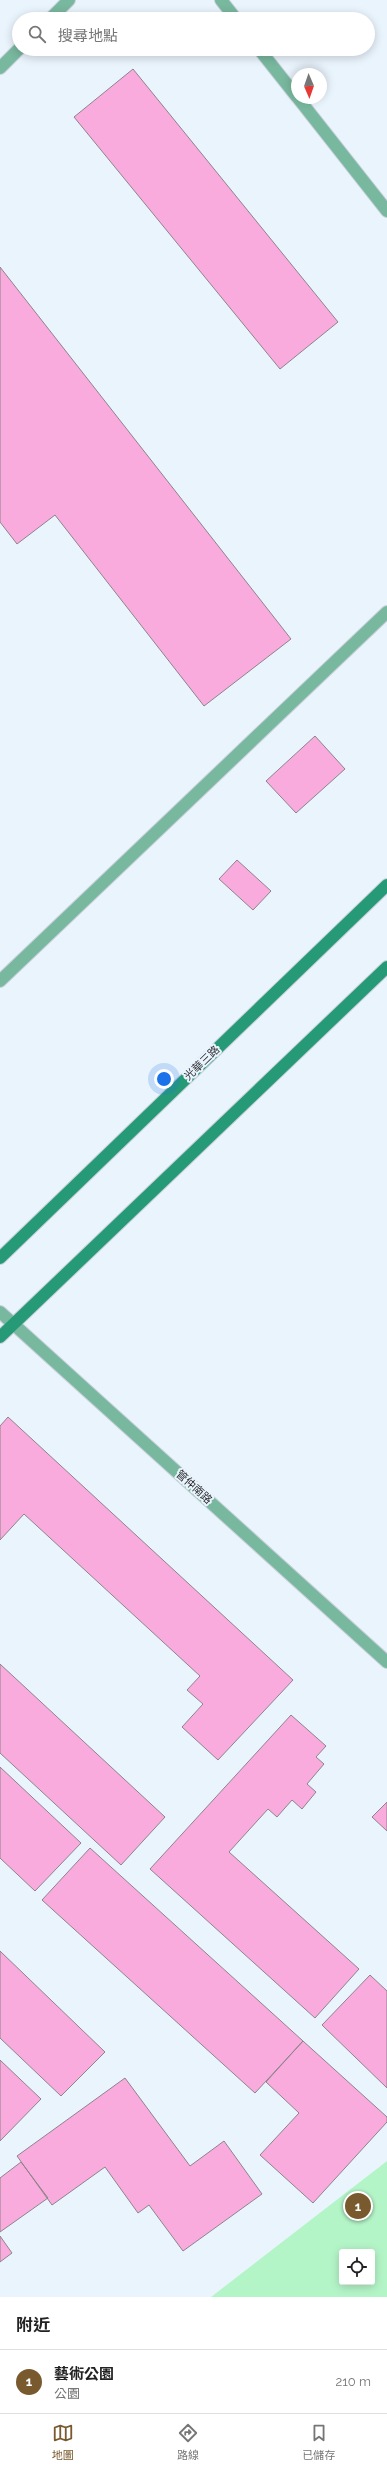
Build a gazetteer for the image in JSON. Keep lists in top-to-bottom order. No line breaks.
{"streets":{"street":["光華三路","管仲南路"]},"north":"bottom","page":{"search":"搜尋地點","pins":"1","heading":"附近","list":[{"mark":"1","name":"藝術公園","note":"公園","value":"210 m"}],"nav":["地圖","路線","已儲存"]}}
